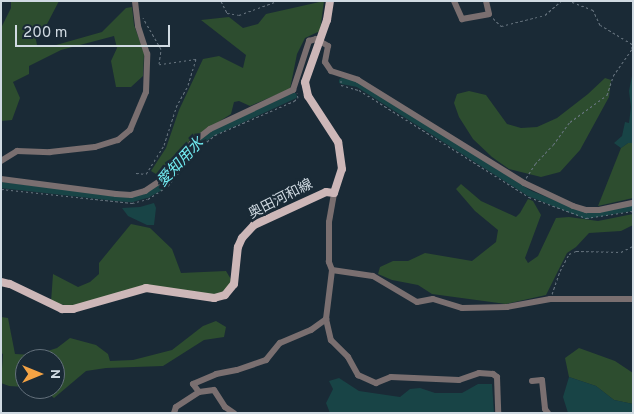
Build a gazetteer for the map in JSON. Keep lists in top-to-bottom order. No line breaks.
{"streets":{"main road":["奥田河和線"]},"water":["愛知用水"],"scale_bar":"200 m","north":"right"}
